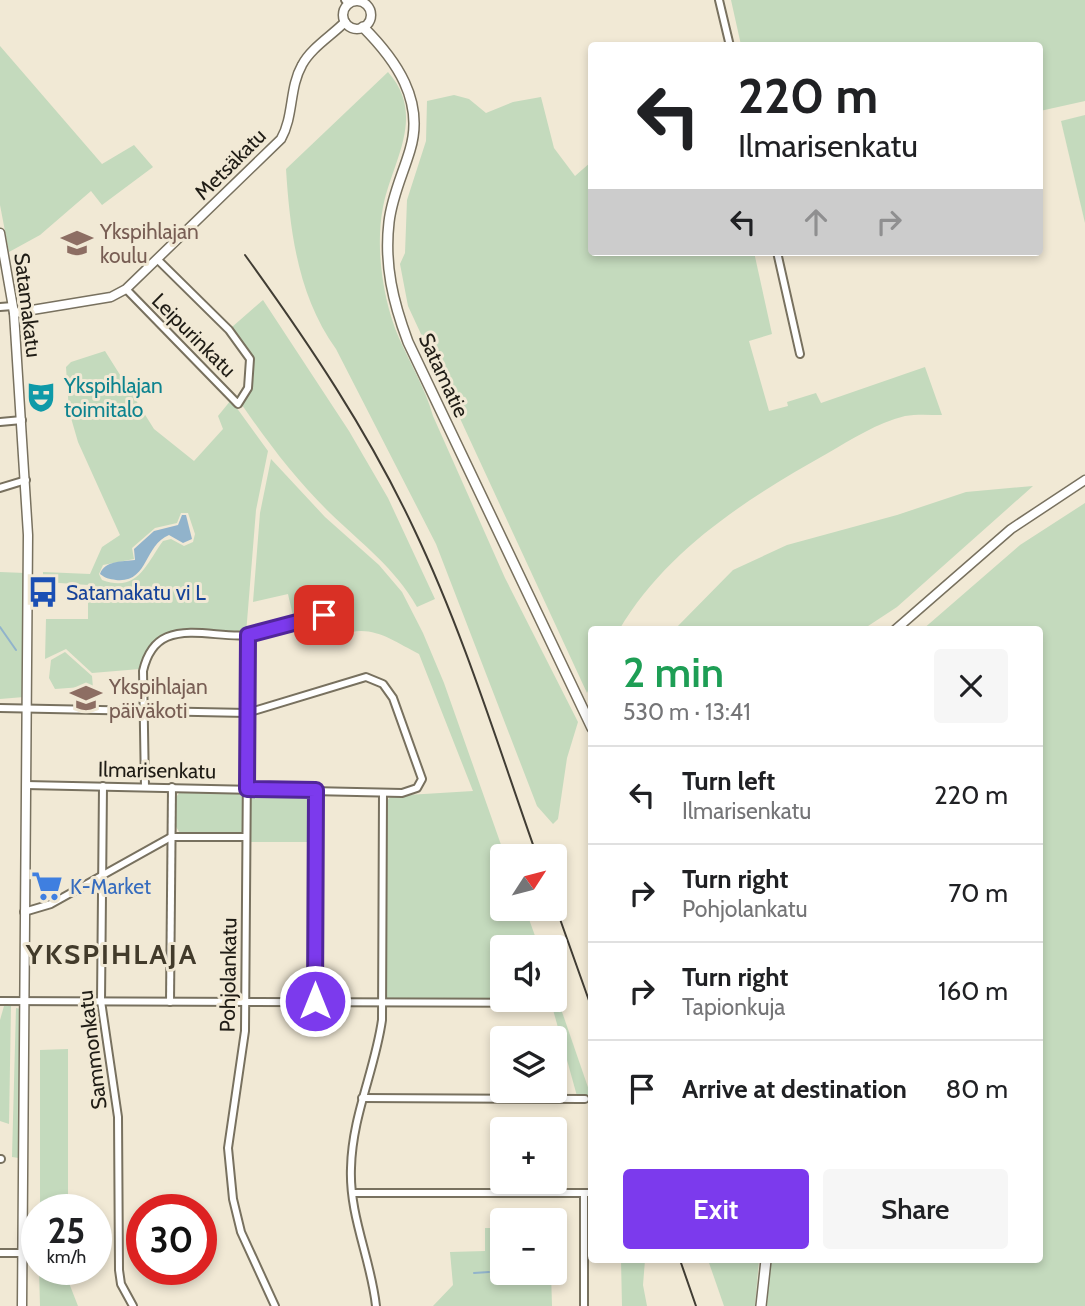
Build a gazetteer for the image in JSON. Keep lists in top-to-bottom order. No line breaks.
{"streets":{"main road":["Satamatie"],"street":["Metsäkatu","Satamakatu","Leipurinkatu","Ilmarisenkatu","Pohjolankatu","Sammonkatu"]},"crossings":[["Metsäkatu","Satamakatu"],["Metsäkatu","Leipurinkatu"],["Metsäkatu","Satamatie"],["Satamakatu","Ilmarisenkatu"],["Ilmarisenkatu","Pohjolankatu"],["Ilmarisenkatu","Sammonkatu"]],"districts":["YKSPIHLAJA"],"places":{"school or university":["Ykspihlajan koulu","Ykspihlajan päiväkoti"],"theatre":["Ykspihlajan toimitalo"],"bus stop":["Satamakatu vi L"],"supermarket":["K-Market"]},"north":"top right","page":{"turn":["220 m","Ilmarisenkatu"],"heading":["2 min","530 m · 13:41"],"list":[{"name":"Turn left","note":"Ilmarisenkatu","value":"220 m"},{"name":"Turn right","note":"Pohjolankatu","value":"70 m"},{"name":"Turn right","note":"Tapionkuja","value":"160 m"},{"name":"Arrive at destination","value":"80 m"}],"map_buttons":["+","−"],"buttons":["Exit","Share"],"speed":"25 km/h","limit":"30"}}
